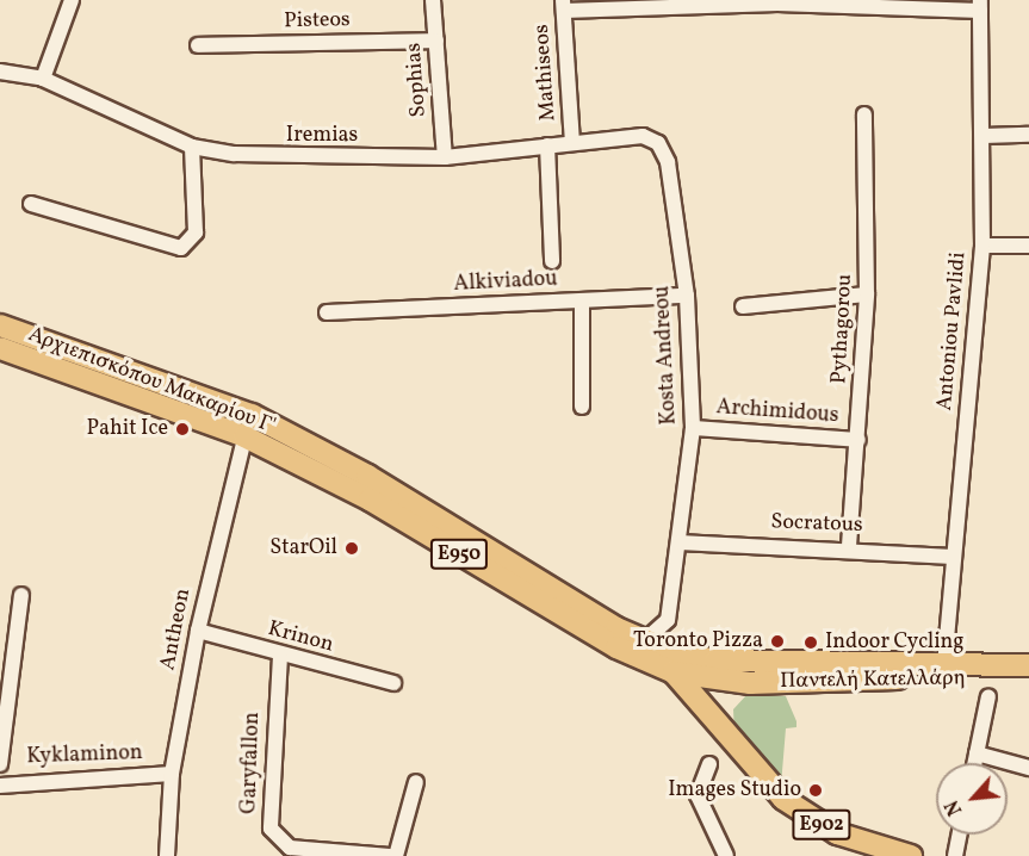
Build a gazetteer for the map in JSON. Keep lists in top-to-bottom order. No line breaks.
{"streets":{"main road":["Αρχιεπισκόπου Μακαρίου Γ'","E950","Παντελή Κατελλάρη","E902"],"street":["Pisteos","Mathiseos","Sophias","Iremias","Alkiviadou","Pythagorou","Antoniou Pavlidi","Kosta Andreou","Archimidous","Socratous","Antheon","Krinon","Kyklaminon","Garyfallon"]},"crossings":[["Pisteos","Sophias"],["Mathiseos","Iremias"],["Sophias","Iremias"],["Iremias","Kosta Andreou"],["Alkiviadou","Kosta Andreou"],["Pythagorou","Archimidous"],["Pythagorou","Socratous"],["Antoniou Pavlidi","Socratous"],["Antoniou Pavlidi","Παντελή Κατελλάρη"],["Kosta Andreou","Αρχιεπισκόπου Μακαρίου Γ'"],["Kosta Andreou","Archimidous"],["Kosta Andreou","Socratous"],["Αρχιεπισκόπου Μακαρίου Γ'","Antheon"],["Αρχιεπισκόπου Μακαρίου Γ'","Παντελή Κατελλάρη"],["Antheon","Krinon"],["Antheon","Kyklaminon"],["Krinon","Garyfallon"]],"places":["Pahit Ice","StarOil","Toronto Pizza","Indoor Cycling","Images Studio"],"north":"bottom left"}
